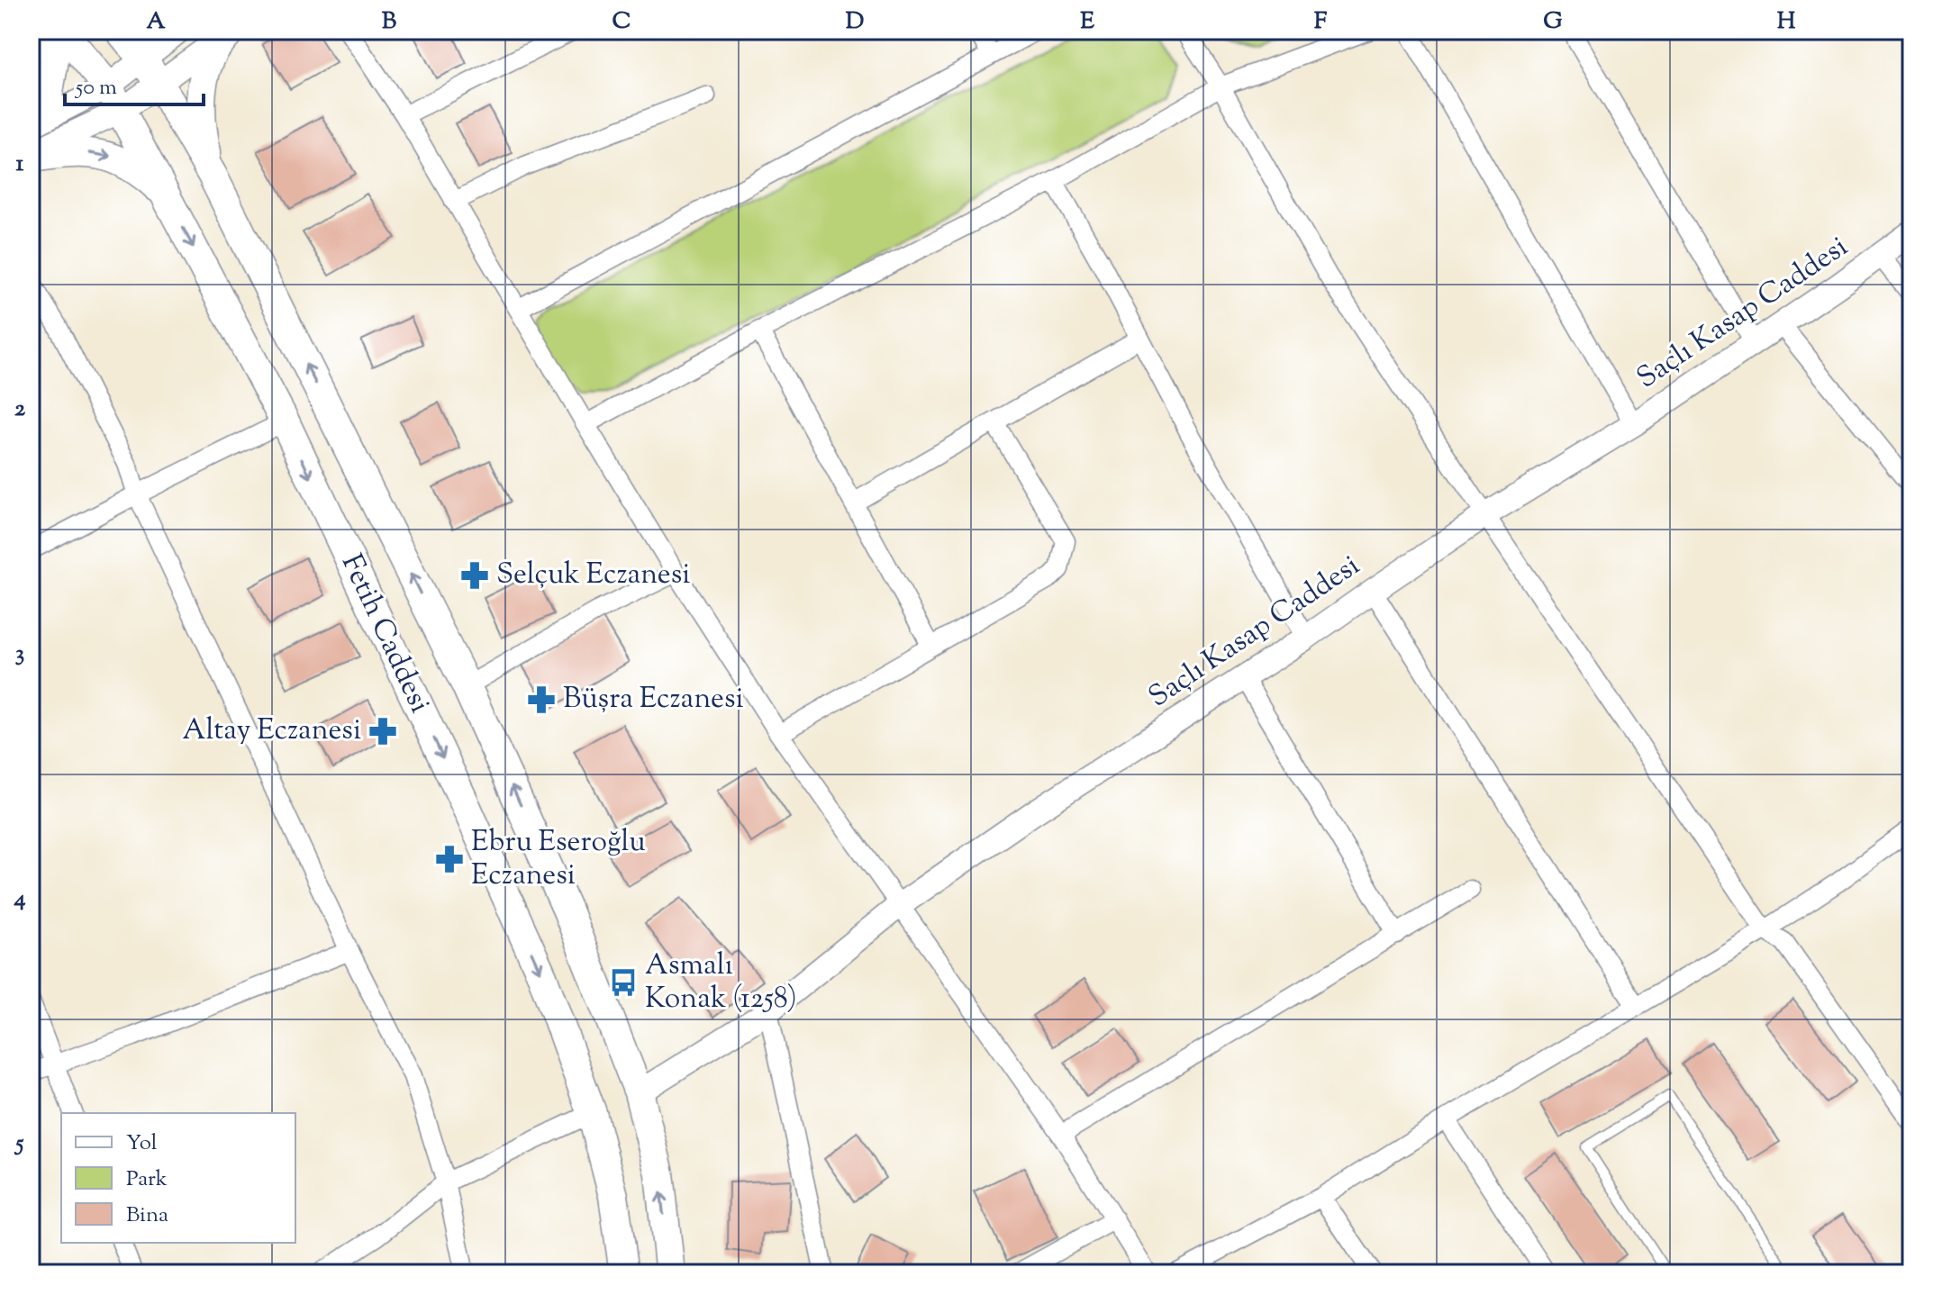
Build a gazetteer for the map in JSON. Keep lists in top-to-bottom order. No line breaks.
{"streets":{"main road":["Fetih Caddesi"],"street":["Saçlı Kasap Caddesi"]},"crossings":[["Saçlı Kasap Caddesi","Fetih Caddesi"]],"places":{"pharmacy":["Selçuk Eczanesi","Büşra Eczanesi","Altay Eczanesi","Ebru Eseroğlu Eczanesi"],"bus stop":["Asmalı Konak (1258)"]},"legend":["Yol","Park","Bina"],"scale_bar":"50 m","grid":{"columns":["A","B","C","D","E","F","G","H"],"rows":["1","2","3","4","5"]}}
